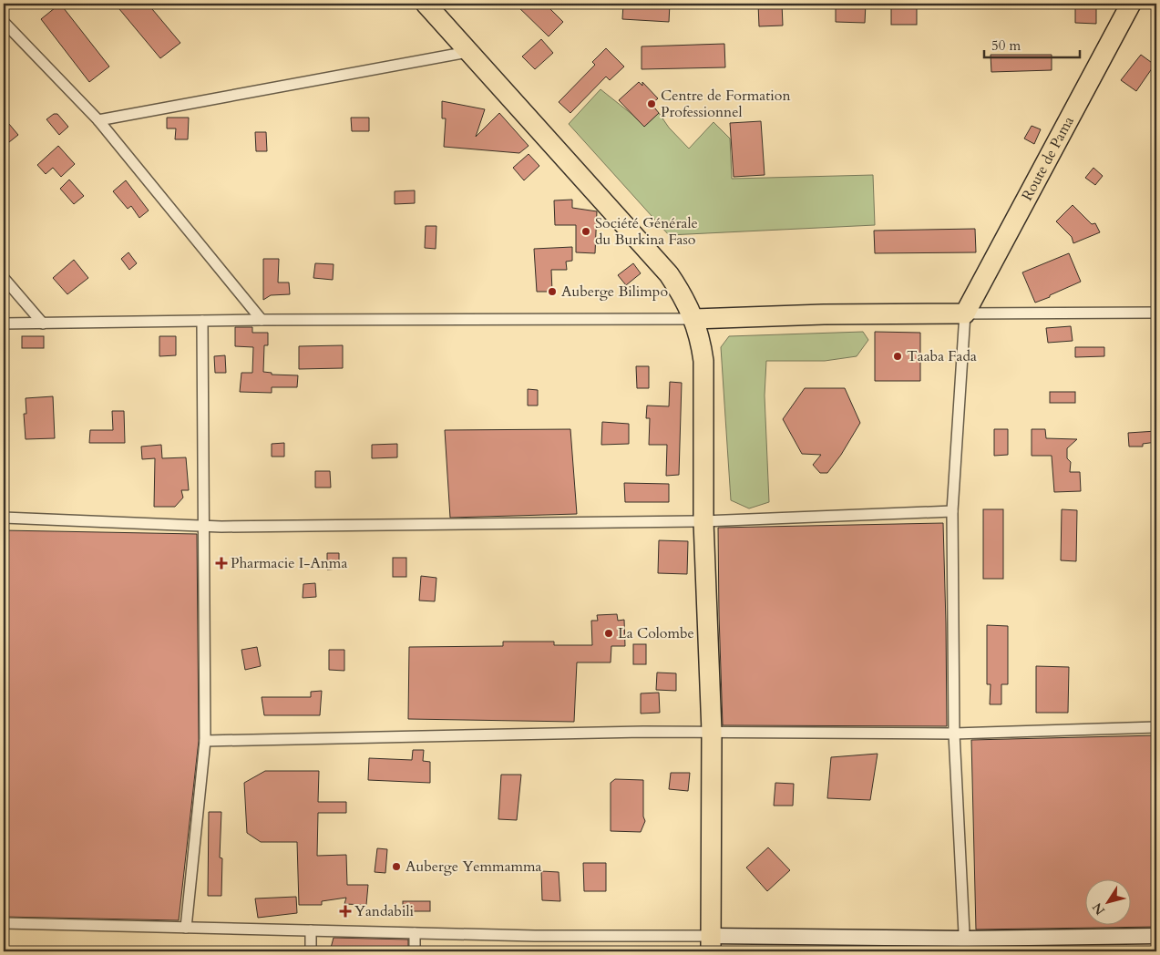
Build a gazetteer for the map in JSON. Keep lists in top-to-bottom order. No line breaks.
{"streets":{"highway":["Route de Pama"]},"places":{"other":["Centre de Formation Professionnel","Société Générale du Burkina Faso","Auberge Bilimpo","Taaba Fada","La Colombe","Auberge Yemmamma"],"health":["Pharmacie I-Anma","Yandabili"]},"scale_bar":"50 m","north":"bottom left"}
